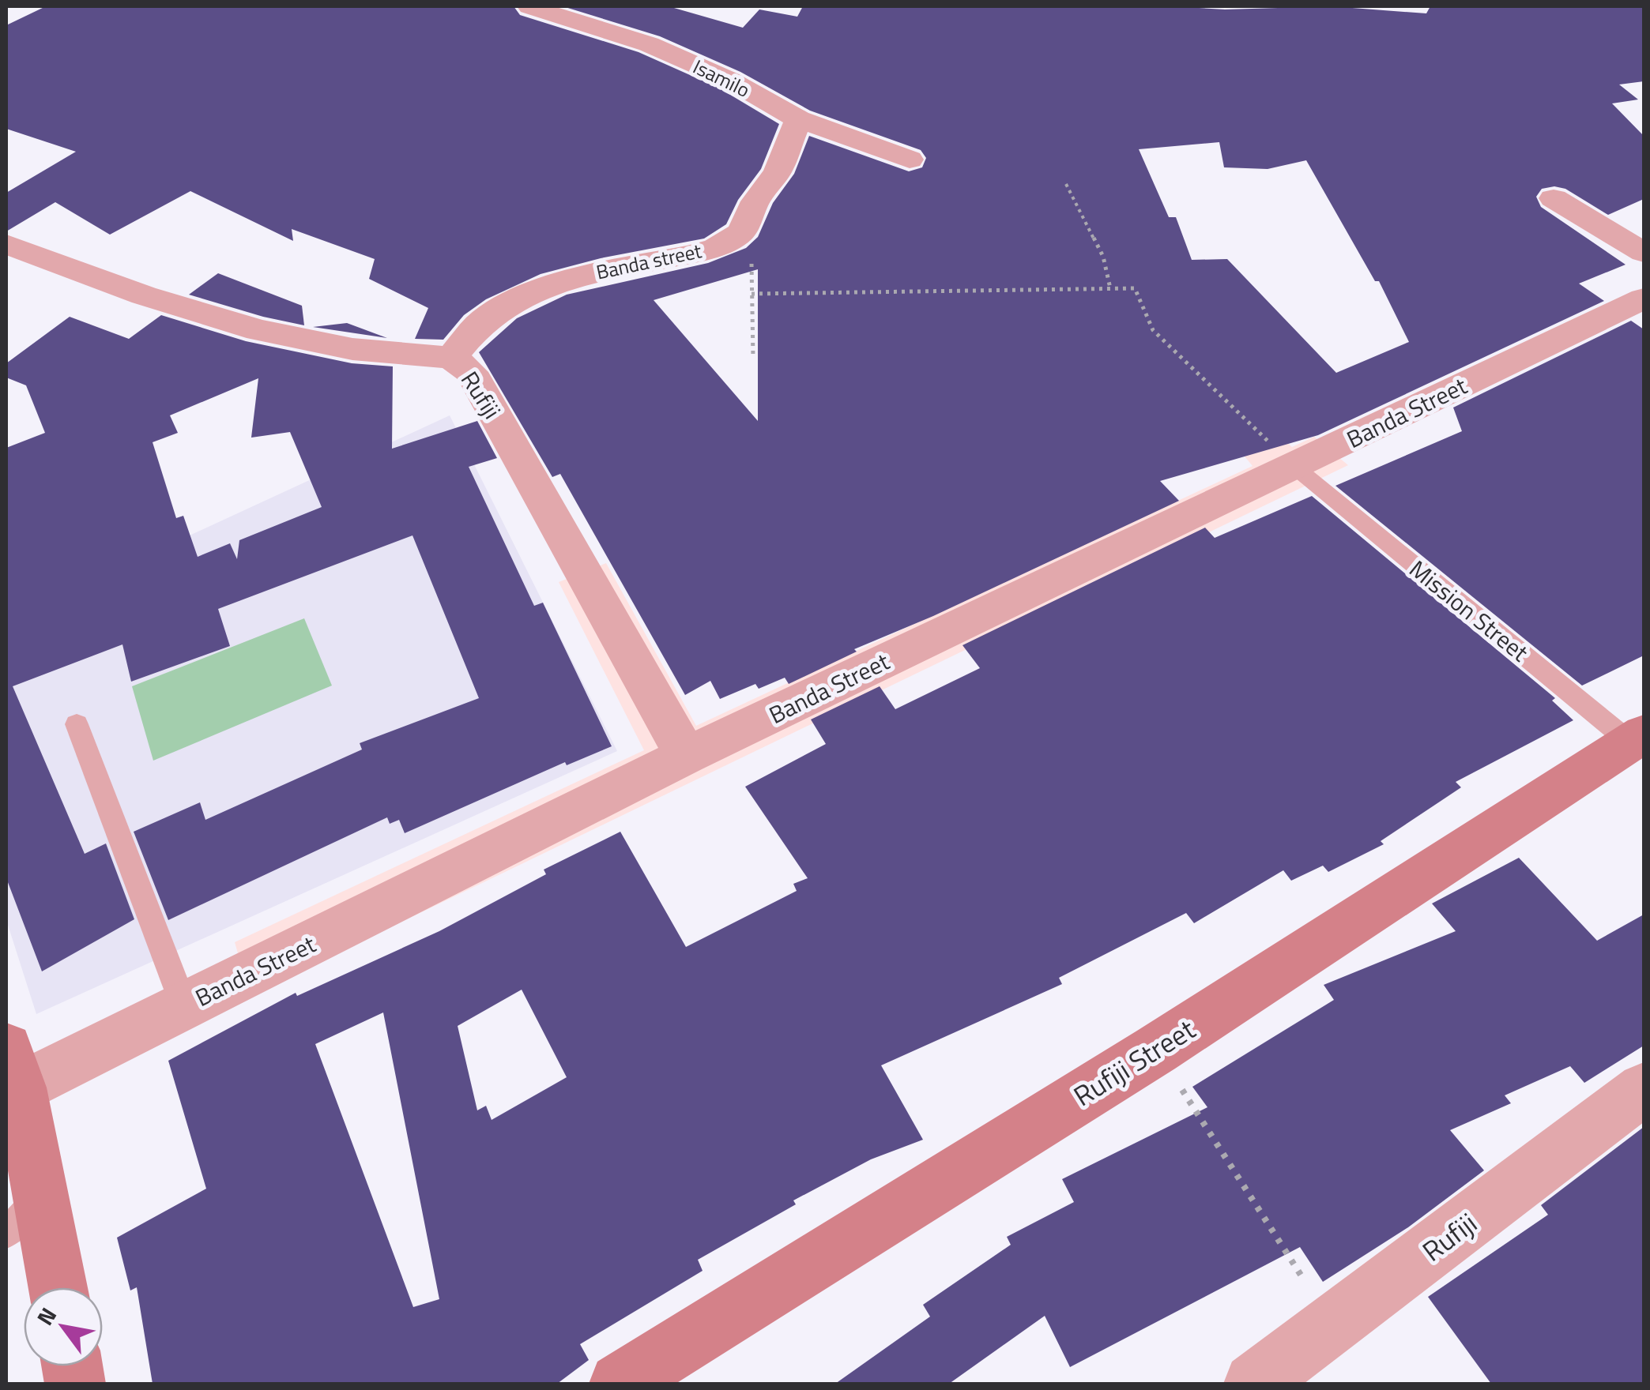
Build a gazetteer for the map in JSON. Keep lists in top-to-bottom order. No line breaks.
{"streets":{"street":["Isamilo","Banda street","Rufiji","Banda Street","Rufiji Street"],"lane":["Mission Street"]},"crossings":[["Isamilo","Banda street"],["Banda street","Rufiji"],["Rufiji","Banda Street"],["Banda Street","Mission Street"],["Mission Street","Rufiji Street"]],"north":"top left"}
